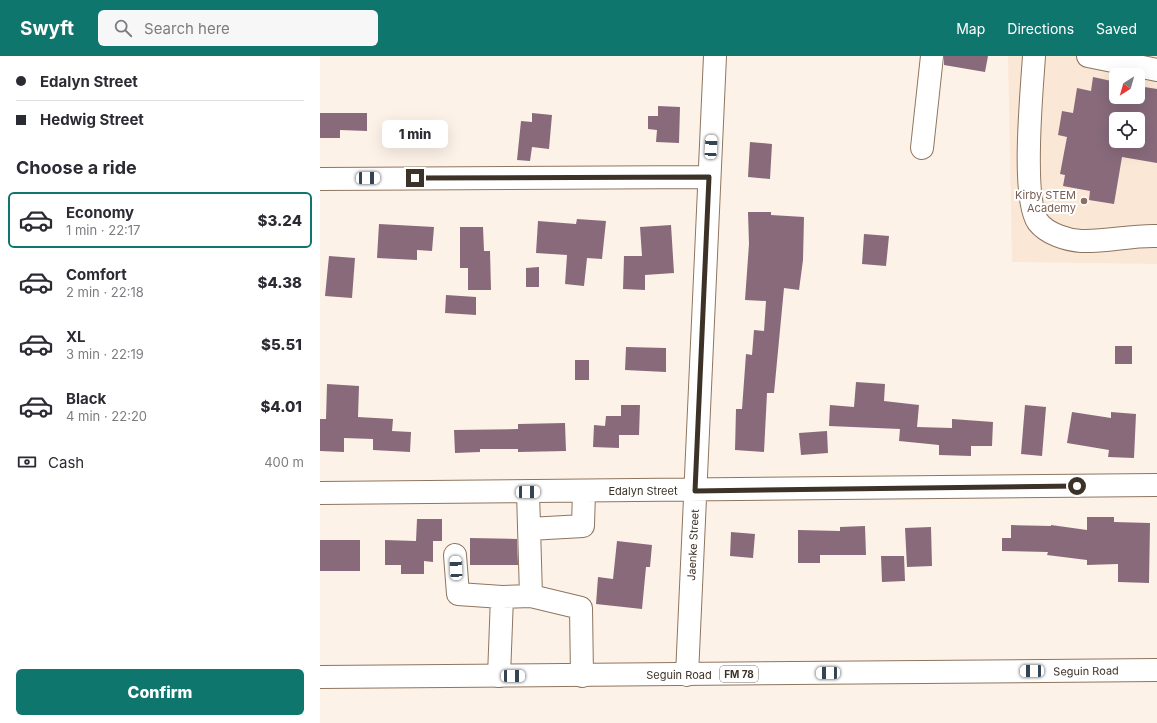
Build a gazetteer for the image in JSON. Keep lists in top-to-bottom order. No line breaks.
{"streets":{"street":["Edalyn Street","Jaenke Street","Seguin Road","FM 78"]},"crossings":[["Edalyn Street","Jaenke Street"],["Jaenke Street","Seguin Road"]],"places":["Kirby STEM Academy"],"north":"bottom left","page":{"header":"Swyft","search":"Search here","nav":["Map","Directions","Saved"],"banner":["Edalyn Street","Hedwig Street"],"bubble":"1 min","heading":"Choose a ride","list":[{"name":"Economy","note":"1 min · 22:17","value":"$3.24"},{"name":"Comfort","note":"2 min · 22:18","value":"$4.38"},{"name":"XL","note":"3 min · 22:19","value":"$5.51"},{"name":"Black","note":"4 min · 22:20","value":"$4.01"}],"pay":["Cash","400 m"],"buttons":"Confirm"}}
